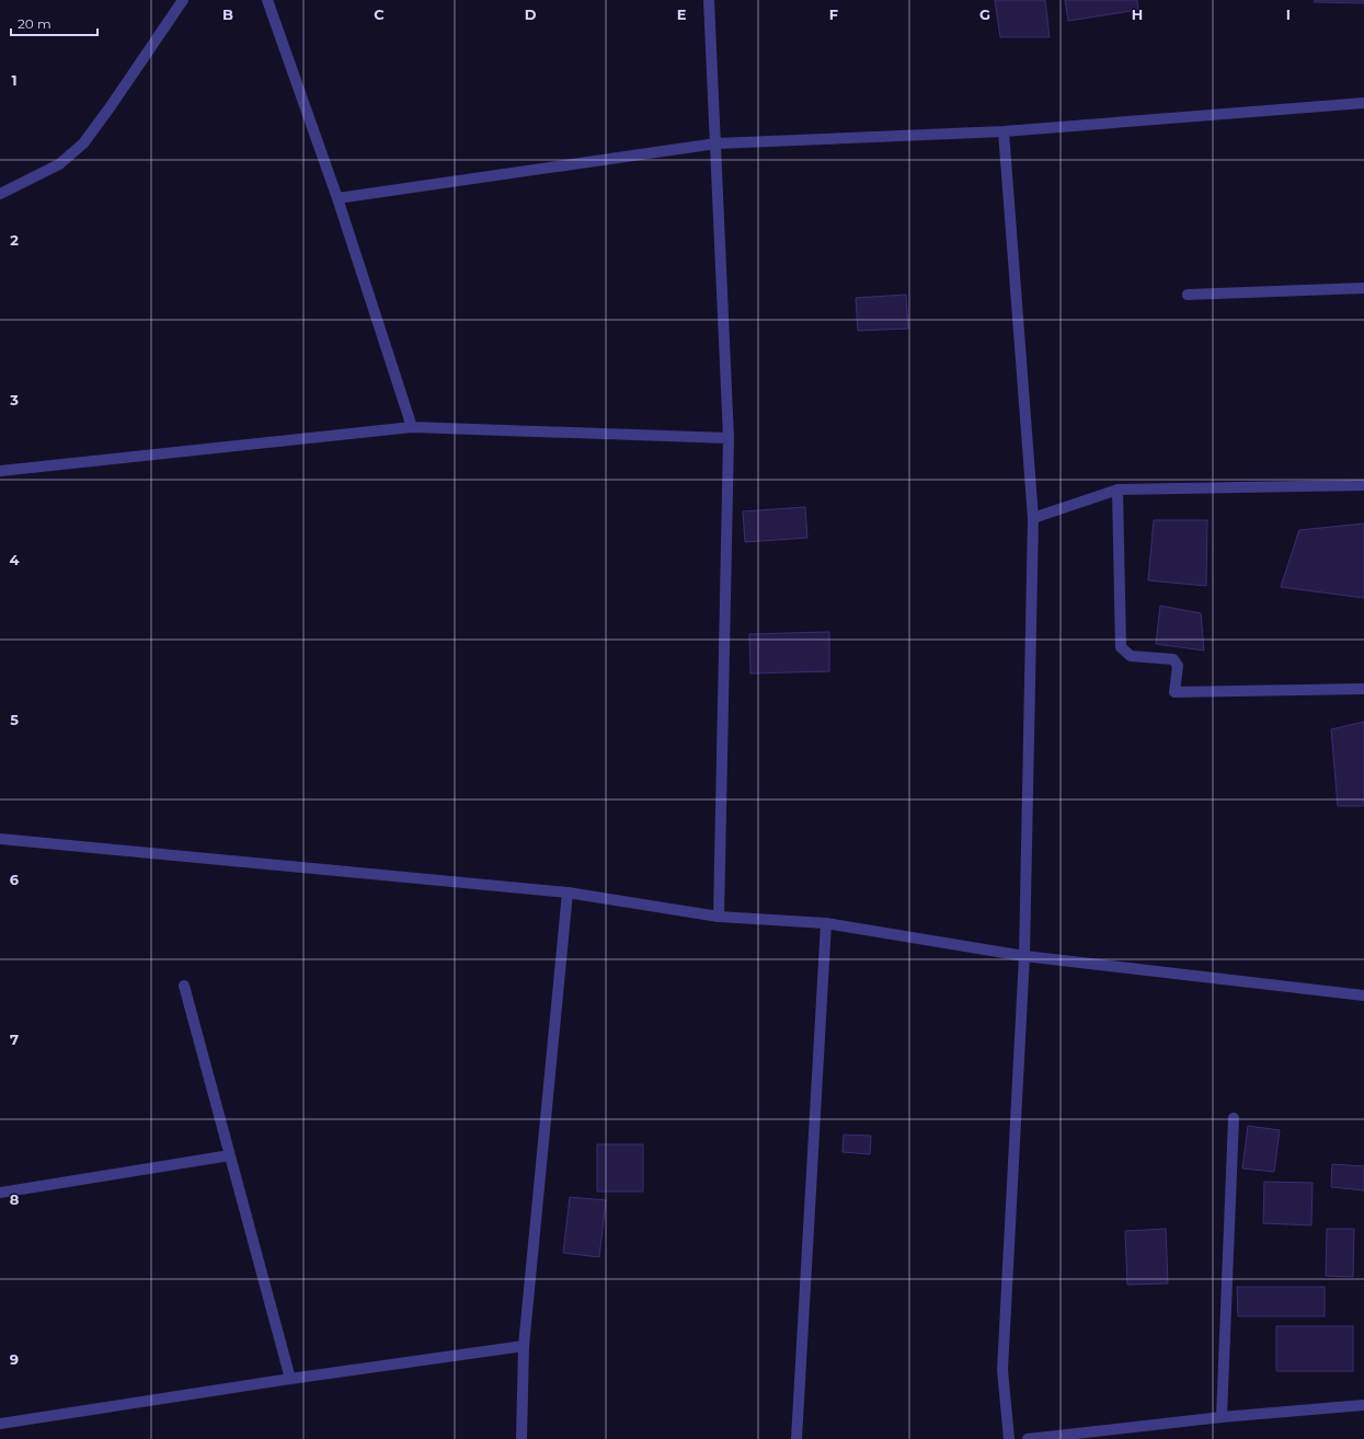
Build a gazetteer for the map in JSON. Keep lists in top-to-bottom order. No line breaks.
{"scale_bar":"20 m","grid":{"columns":["B","C","D","E","F","G","H","I"],"rows":["1","2","3","4","5","6","7","8","9"]}}
